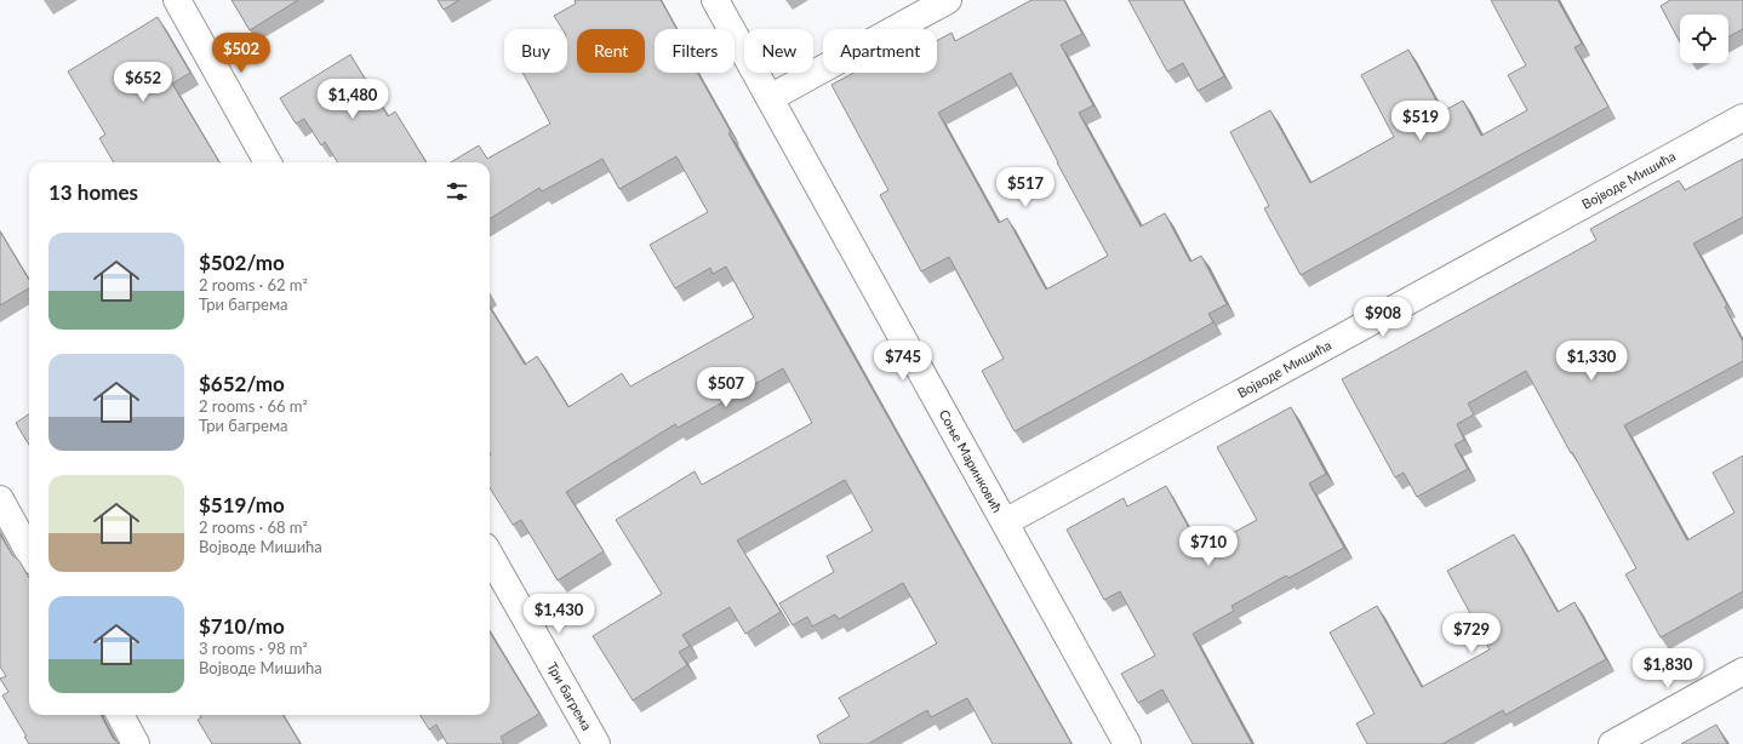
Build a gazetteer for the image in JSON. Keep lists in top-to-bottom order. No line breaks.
{"streets":{"street":["Војводе Мишића","Соње Маринковић","Три багрема"]},"crossings":[["Војводе Мишића","Соње Маринковић"]],"page":{"chip":["Buy","Rent","Filters","New","Apartment"],"price":["$502","$652","$1,480","$519","$517","$908","$745","$1,330","$507","$710","$1,430","$729","$1,830"],"heading":"13 homes","list":[{"name":"$502/mo","note":"2 rooms · 62 m² · Три багрема"},{"name":"$652/mo","note":"2 rooms · 66 m² · Три багрема"},{"name":"$519/mo","note":"2 rooms · 68 m² · Војводе Мишића"},{"name":"$710/mo","note":"3 rooms · 98 m² · Војводе Мишића"}]}}
